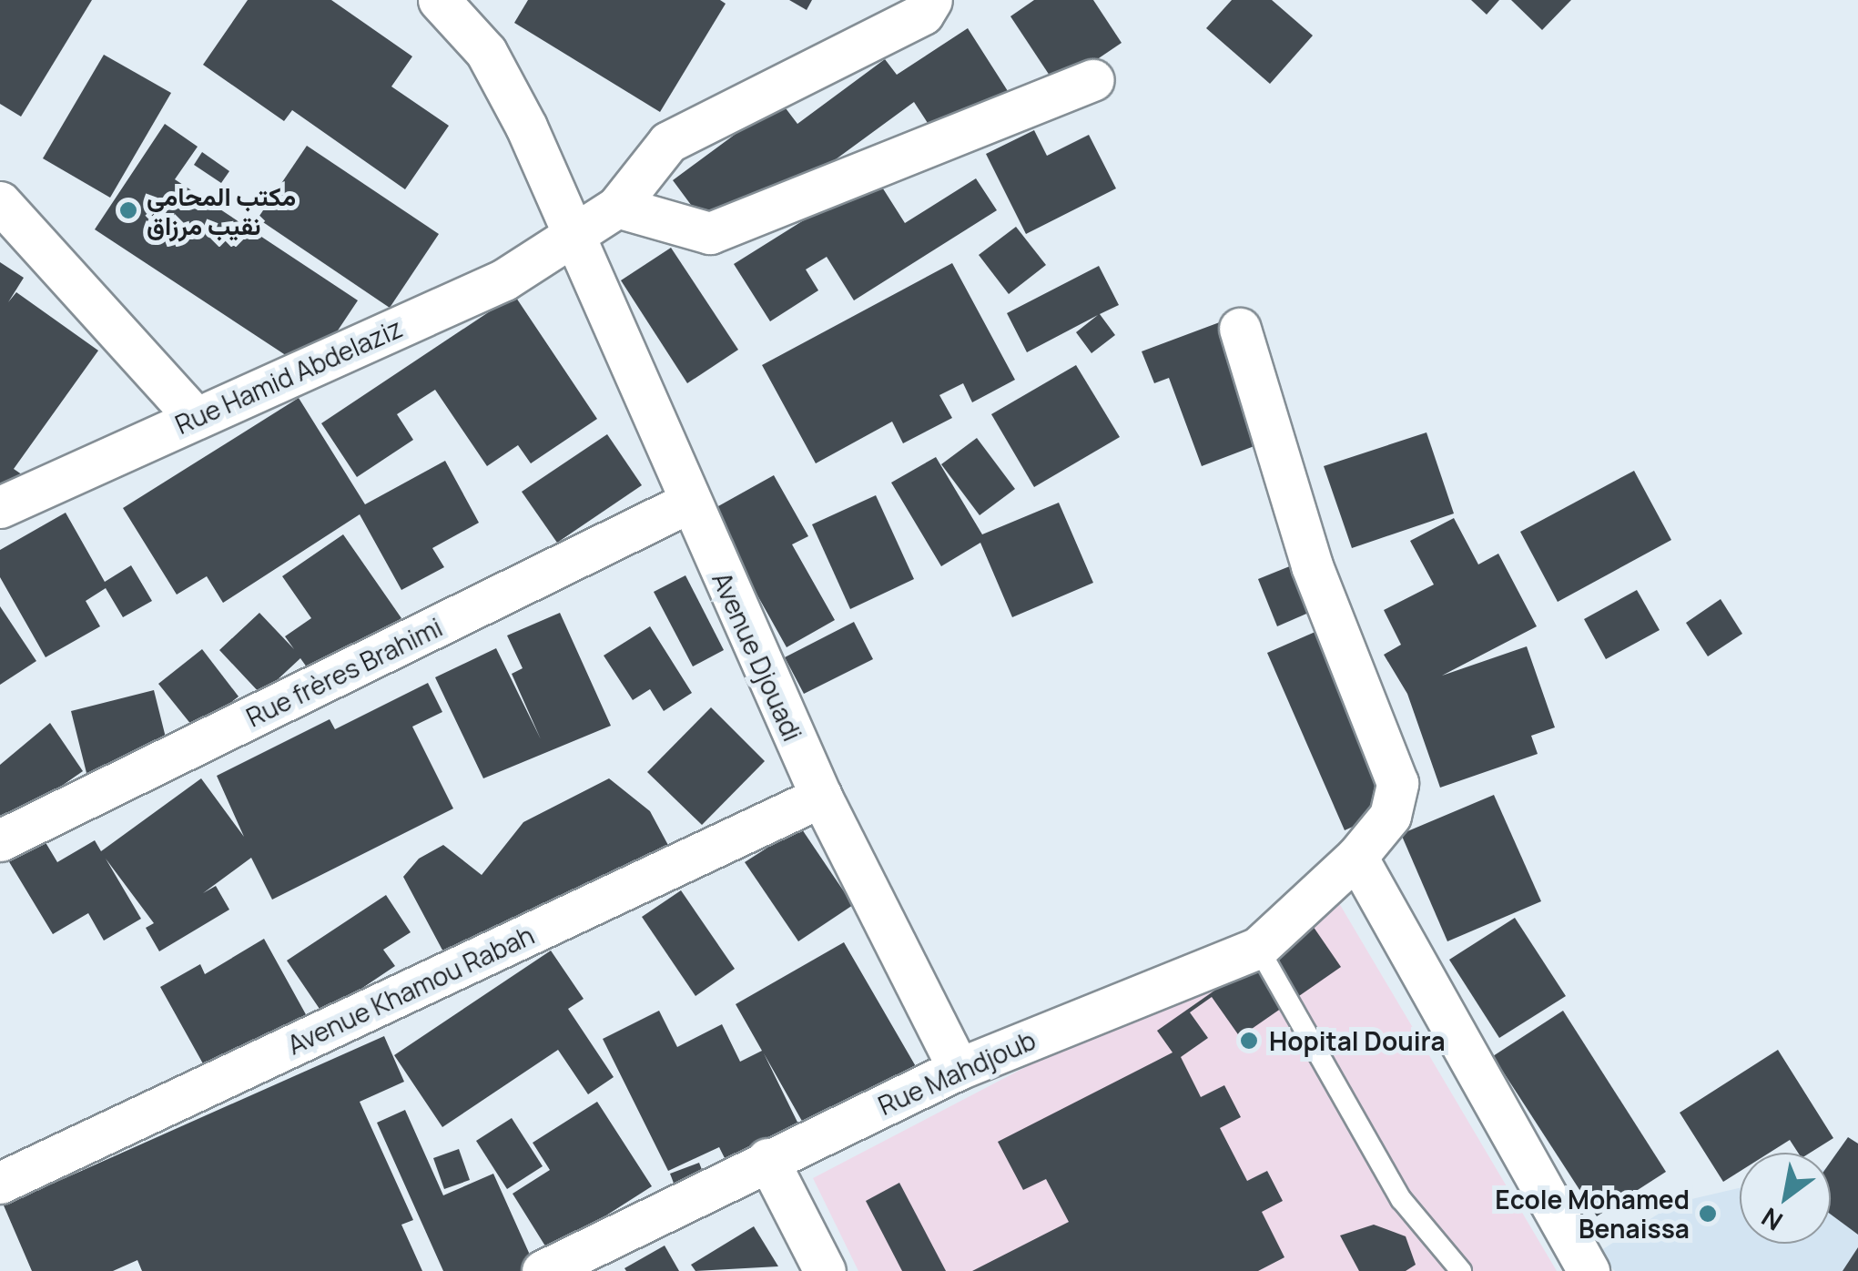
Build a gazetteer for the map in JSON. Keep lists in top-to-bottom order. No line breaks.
{"streets":{"street":["Rue Hamid Abdelaziz","Avenue Djouadi","Rue frères Brahimi","Avenue Khamou Rabah","Rue Mahdjoub"]},"crossings":[["Rue Hamid Abdelaziz","Avenue Djouadi"],["Avenue Djouadi","Rue frères Brahimi"],["Avenue Djouadi","Avenue Khamou Rabah"],["Avenue Djouadi","Rue Mahdjoub"]],"places":["مكتب المحامي نقيب مرزاق","Hopital Douira","Ecole Mohamed Benaissa"],"north":"bottom left"}
